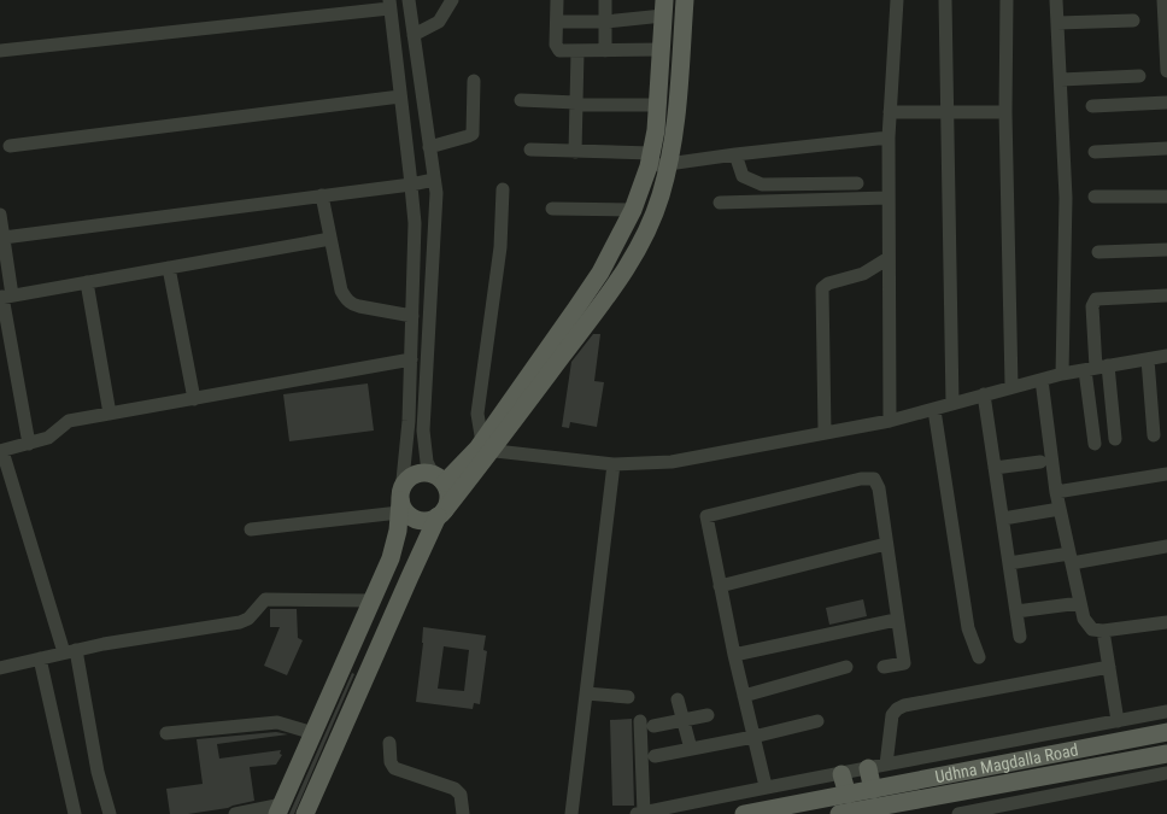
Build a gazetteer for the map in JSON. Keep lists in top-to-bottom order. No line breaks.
{"streets":{"main road":["Udhna Magdalla Road"]}}
